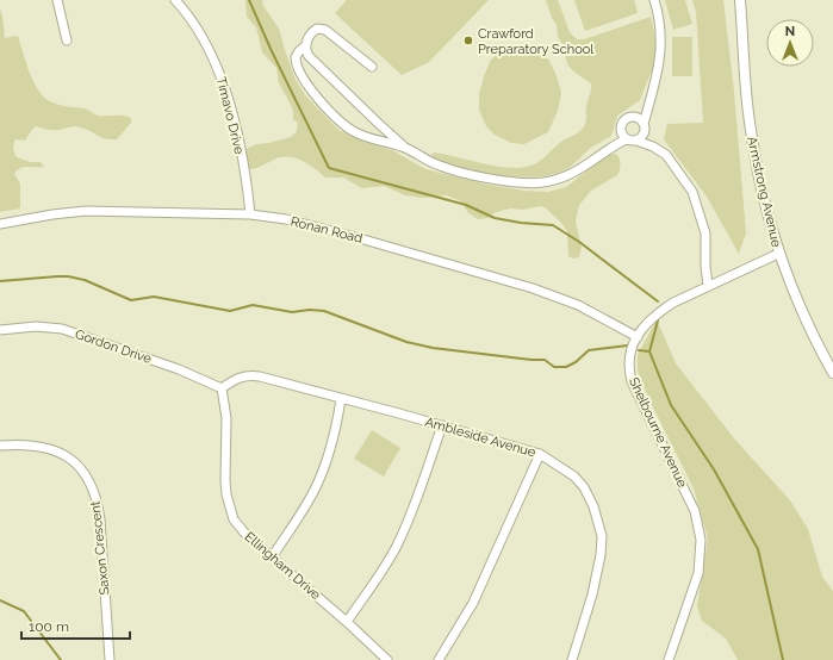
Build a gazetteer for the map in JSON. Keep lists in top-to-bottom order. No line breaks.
{"streets":{"street":["Timavo Drive","Armstrong Avenue","Ronan Road","Gordon Drive","Shelbourne Avenue","Ambleside Avenue","Saxon Crescent","Ellingham Drive"]},"crossings":[["Timavo Drive","Ronan Road"],["Armstrong Avenue","Shelbourne Avenue"],["Ronan Road","Shelbourne Avenue"],["Gordon Drive","Ambleside Avenue"],["Gordon Drive","Ellingham Drive"],["Ambleside Avenue","Ellingham Drive"]],"places":["Crawford Preparatory School"],"scale_bar":"100 m","north":"top"}
